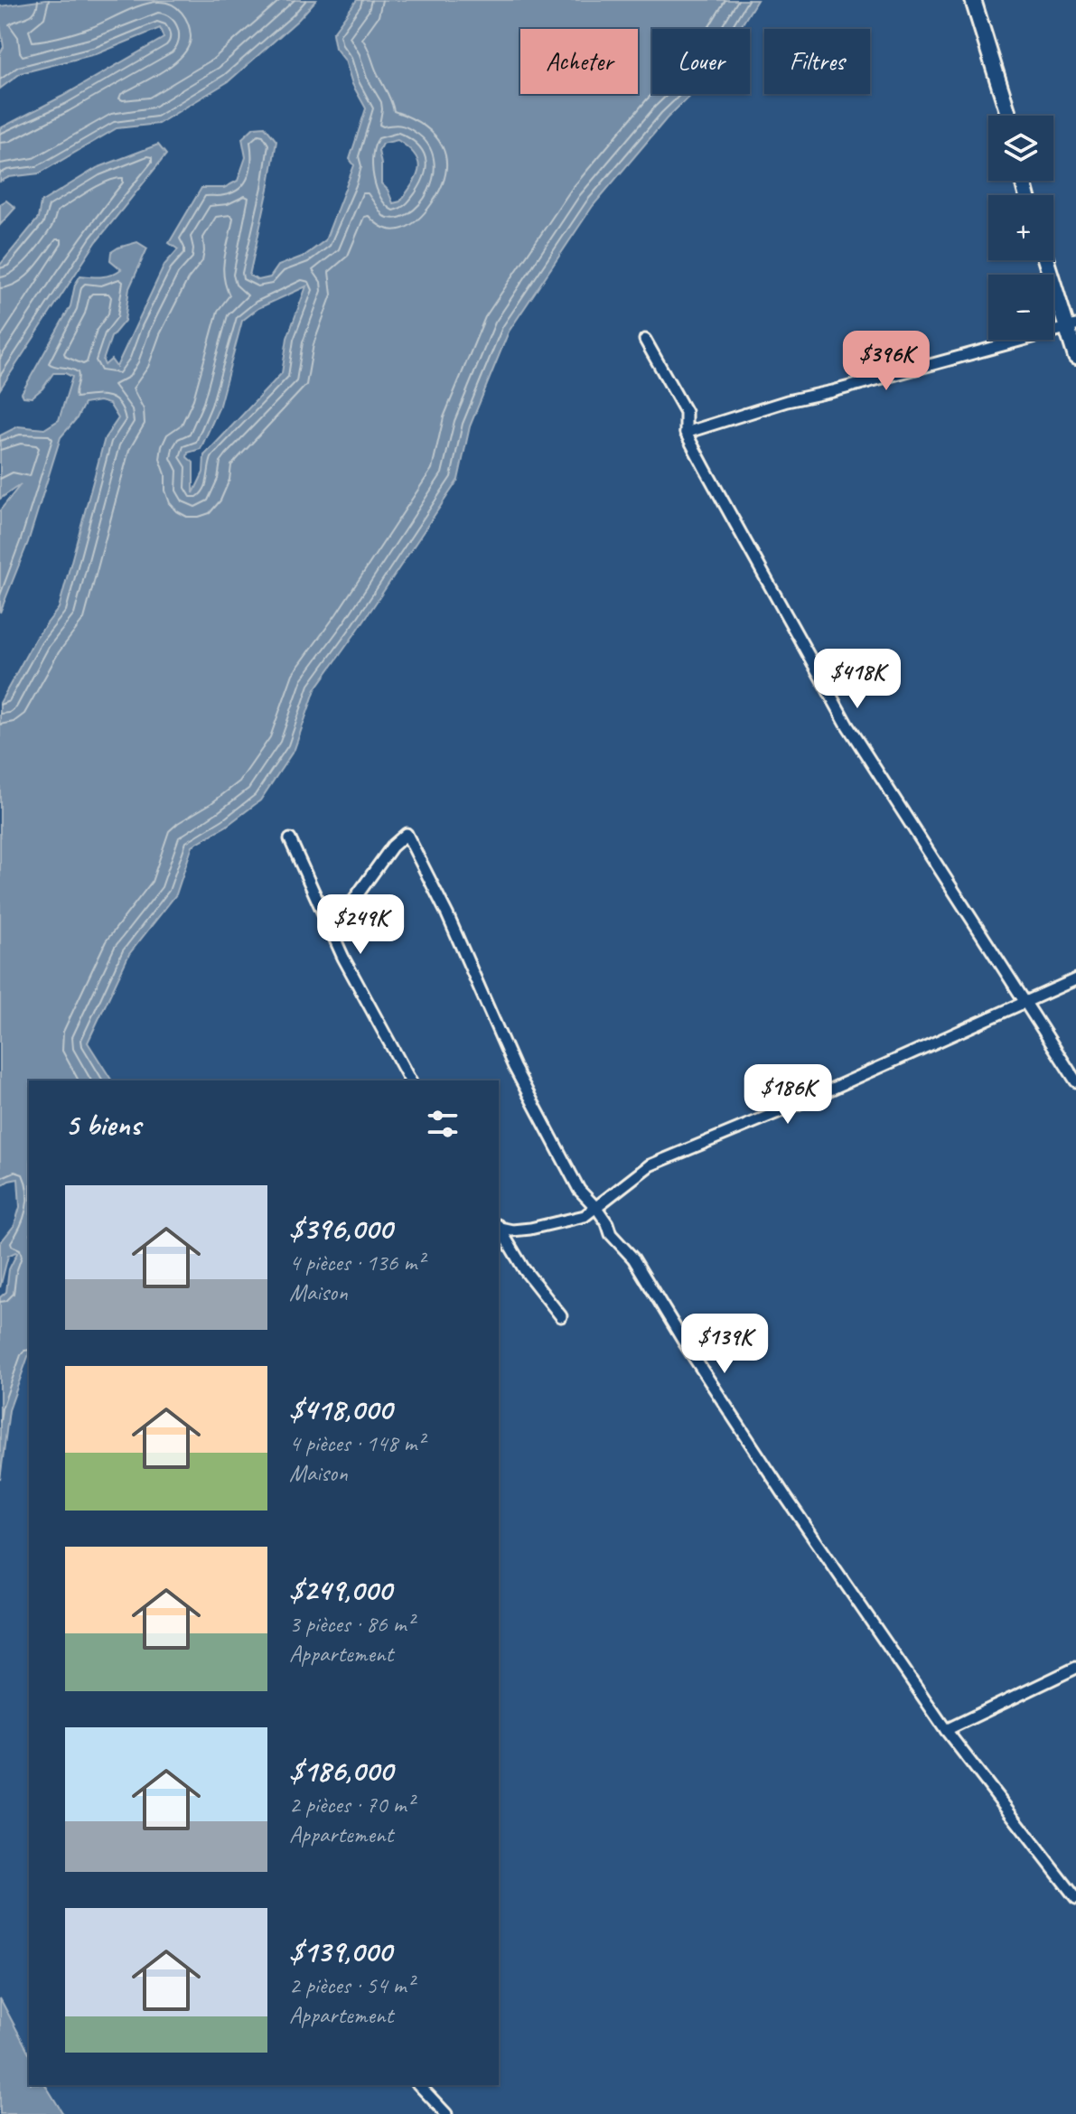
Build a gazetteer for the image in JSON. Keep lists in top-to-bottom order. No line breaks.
{"page":{"chip":["Acheter","Louer","Filtres"],"map_buttons":["+","−"],"price":["$396K","$418K","$249K","$186K","$139K"],"heading":"5 biens","list":[{"name":"$396,000","note":"4 pièces · 136 m² · Maison"},{"name":"$418,000","note":"4 pièces · 148 m² · Maison"},{"name":"$249,000","note":"3 pièces · 86 m² · Appartement"},{"name":"$186,000","note":"2 pièces · 70 m² · Appartement"},{"name":"$139,000","note":"2 pièces · 54 m² · Appartement"}]}}
